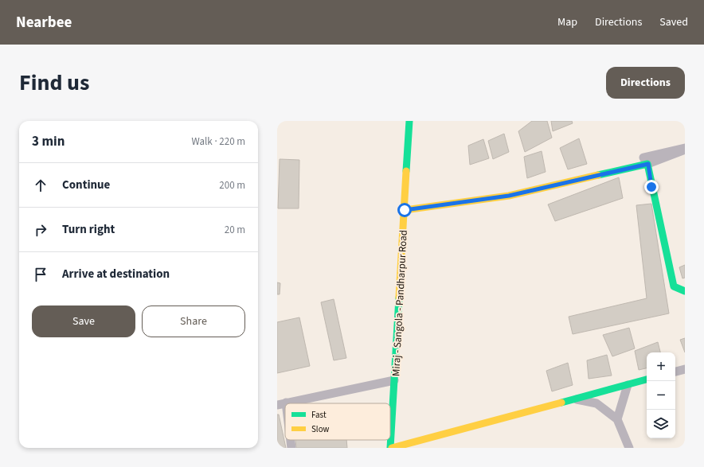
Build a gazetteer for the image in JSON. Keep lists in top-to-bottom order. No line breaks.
{"streets":{"main road":["Miraj - Sangola - Pandharpur Road"]},"legend":["Fast","Slow"],"page":{"header":"Nearbee","nav":["Map","Directions","Saved"],"title":"Find us","buttons":["Directions",["Save","Share"]],"heading":["3 min","Walk · 220 m"],"list":[["Continue","200 m"],["Turn right","20 m"],"Arrive at destination"],"map_buttons":["+","−"]}}
